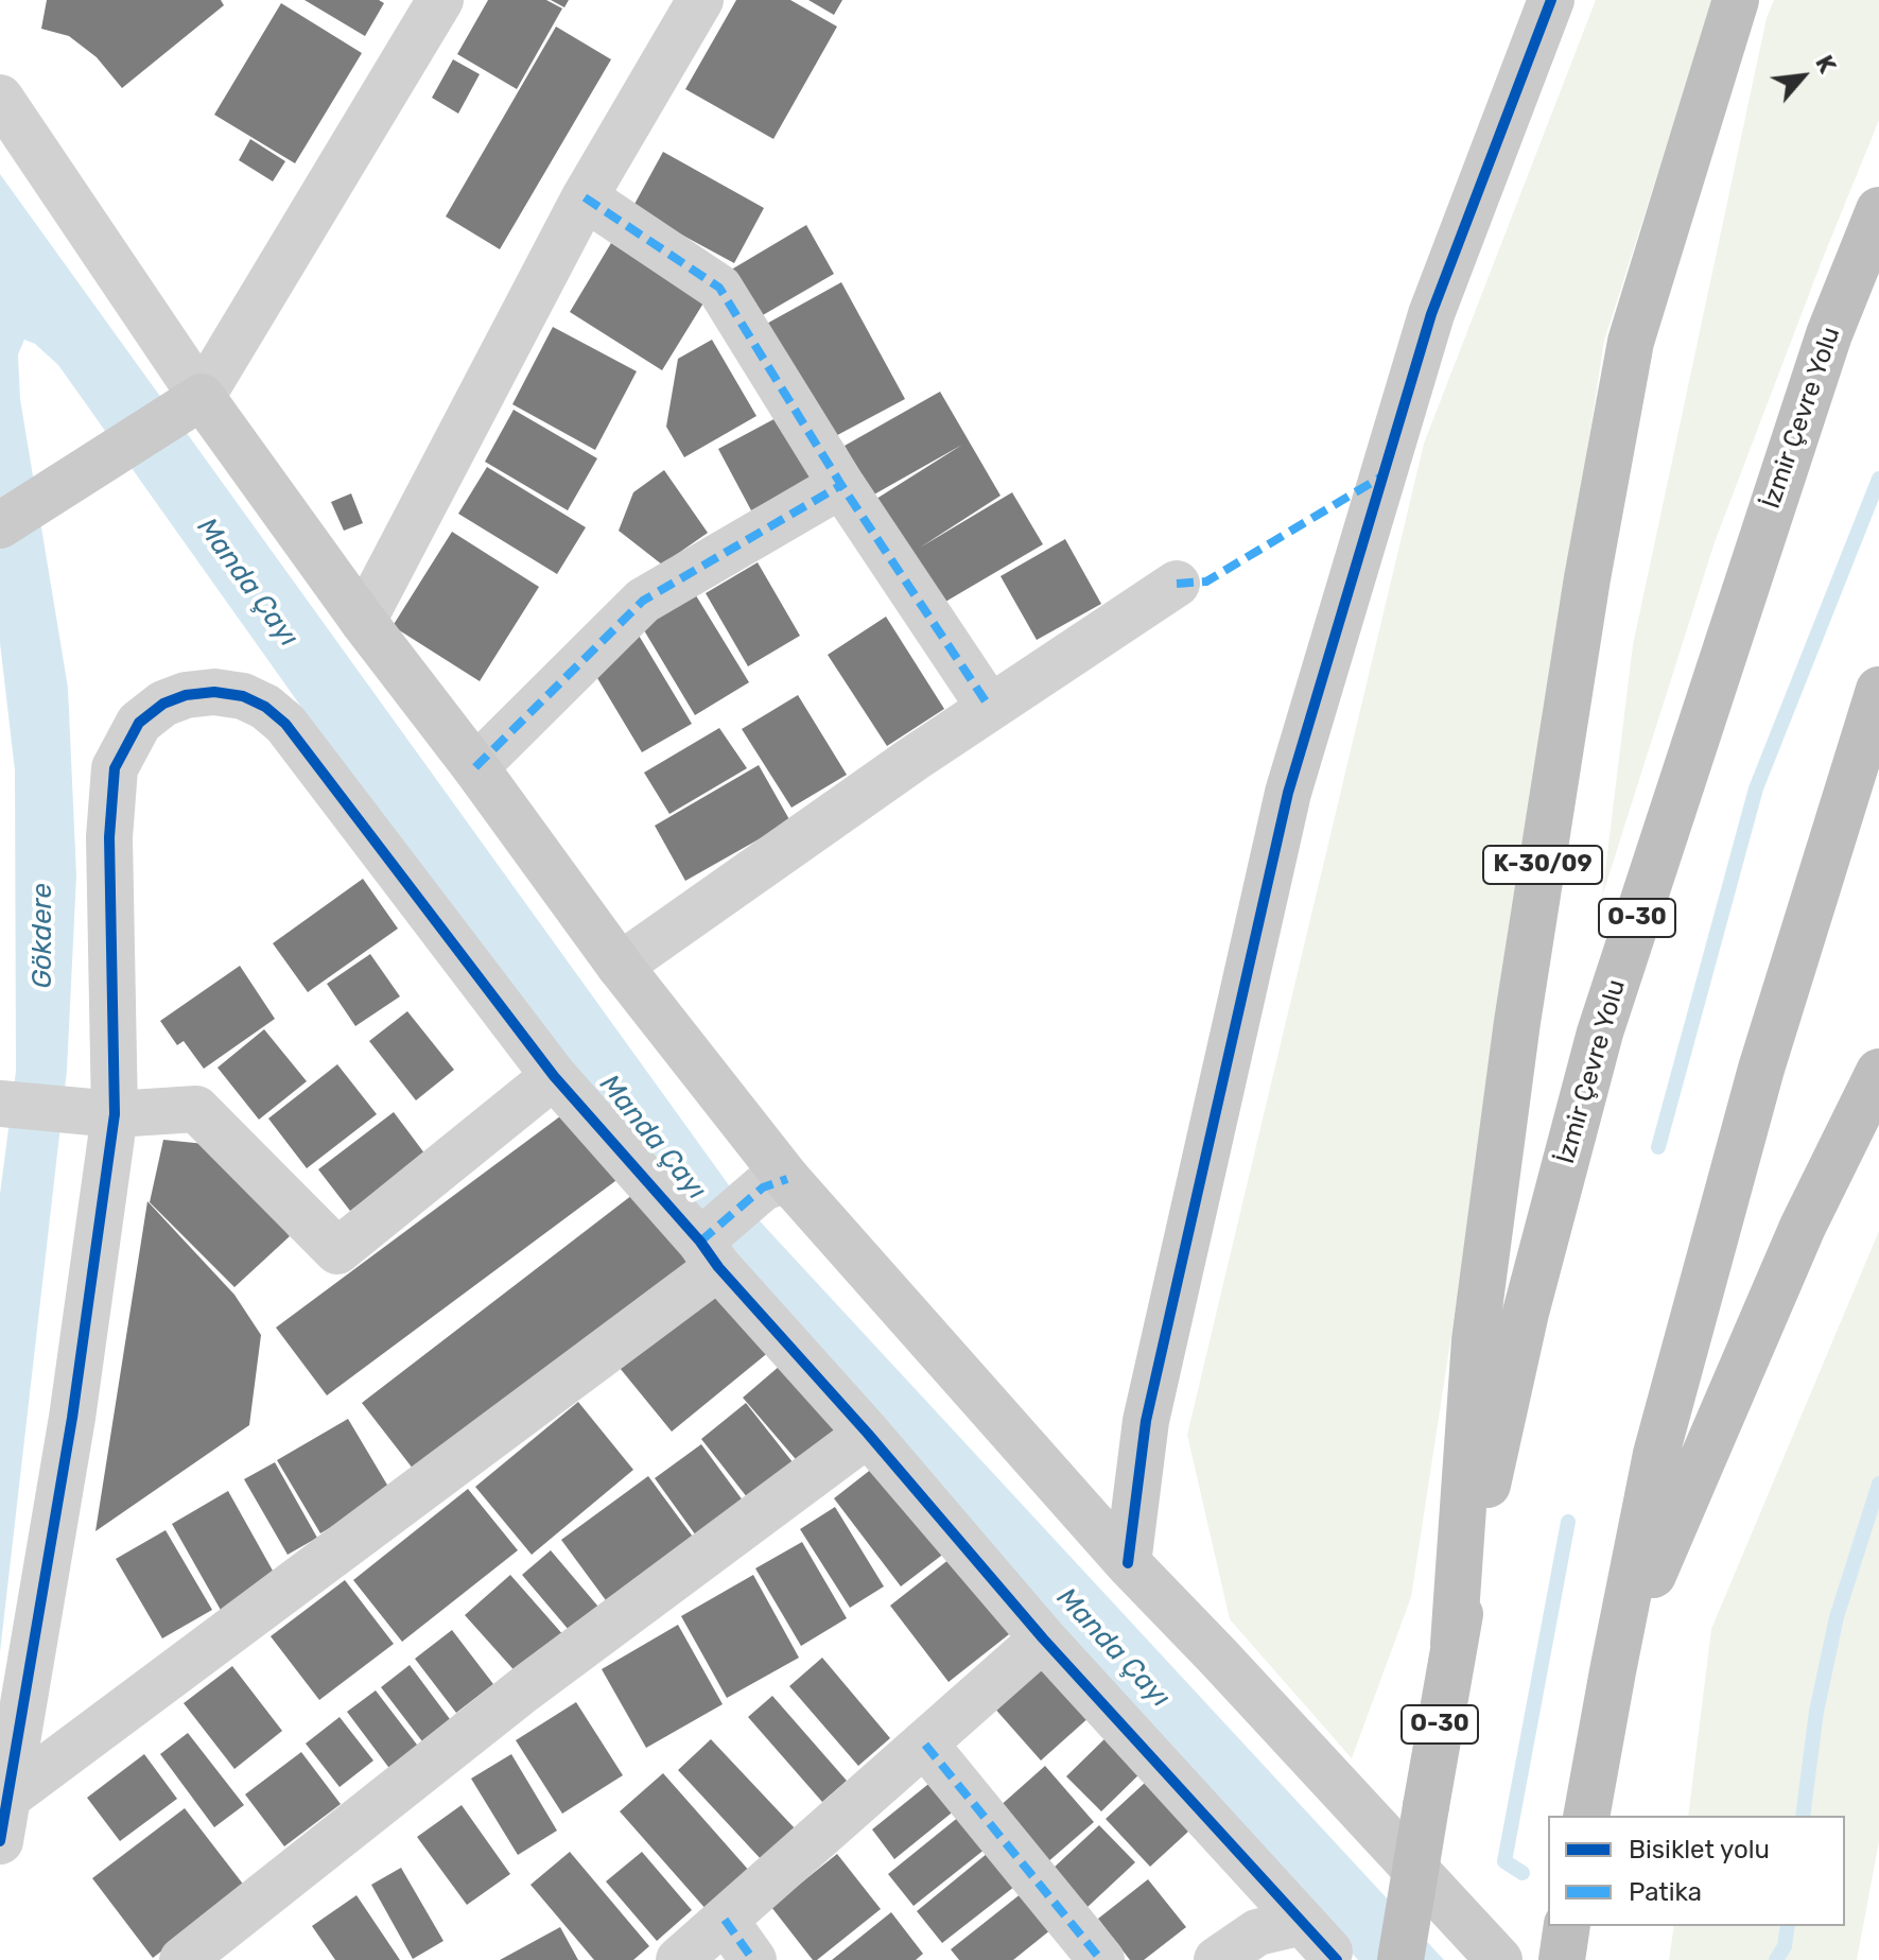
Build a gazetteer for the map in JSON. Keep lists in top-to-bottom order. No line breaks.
{"streets":{"highway":["İzmir Çevre Yolu","K-30/09","O-30"]},"crossings":[["İzmir Çevre Yolu","K-30/09"]],"water":["Manda Çayı","Gökdere"],"legend":["Bisiklet yolu","Patika"],"north":"top right"}
